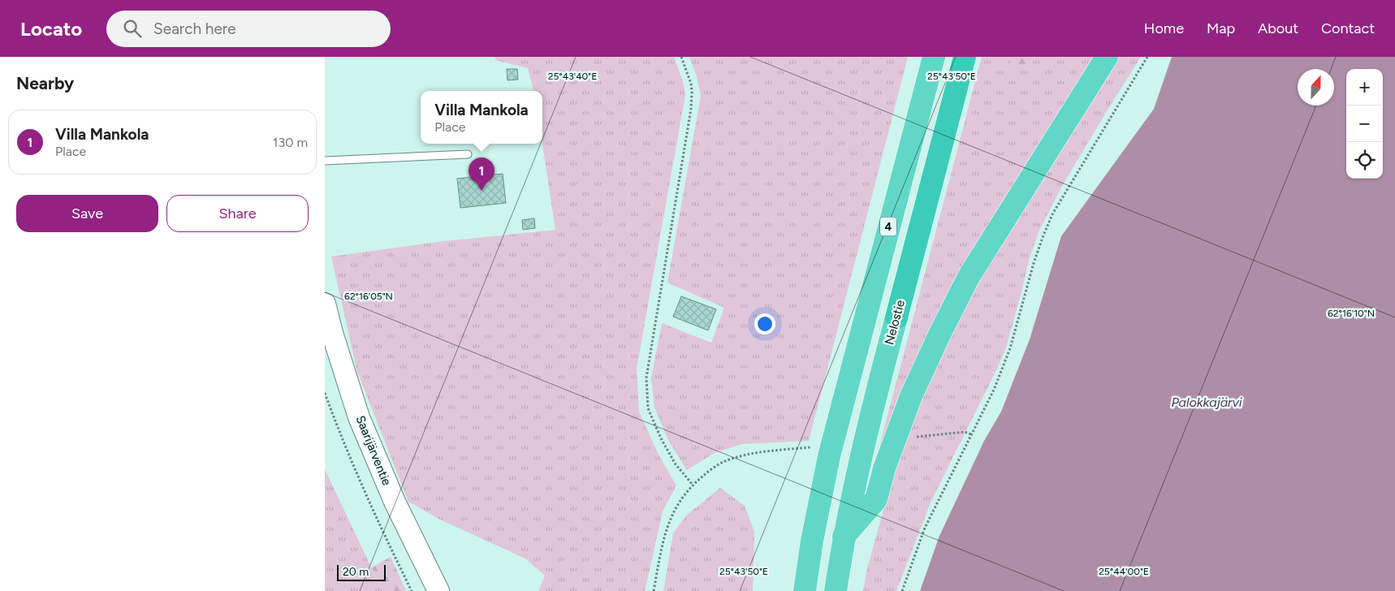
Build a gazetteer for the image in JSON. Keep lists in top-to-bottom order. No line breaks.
{"streets":{"highway":["4","Nelostie"],"main road":["Saarijärventie"]},"water":["Palokkajärvi"],"scale_bar":"20 m","north":"top","page":{"header":"Locato","search":"Search here","nav":["Home","Map","About","Contact"],"heading":"Nearby","map_buttons":["+","−"],"popup":["Villa Mankola","Place"],"list":[{"mark":"1","name":"Villa Mankola","note":"Place","value":"130 m"}],"pins":"1","buttons":["Save","Share"],"scale":"20 m"},"coordinates":["25°43'40\"E","25°43'50\"E","62°16'05\"N","62°16'10\"N","25°44'00\"E"]}
